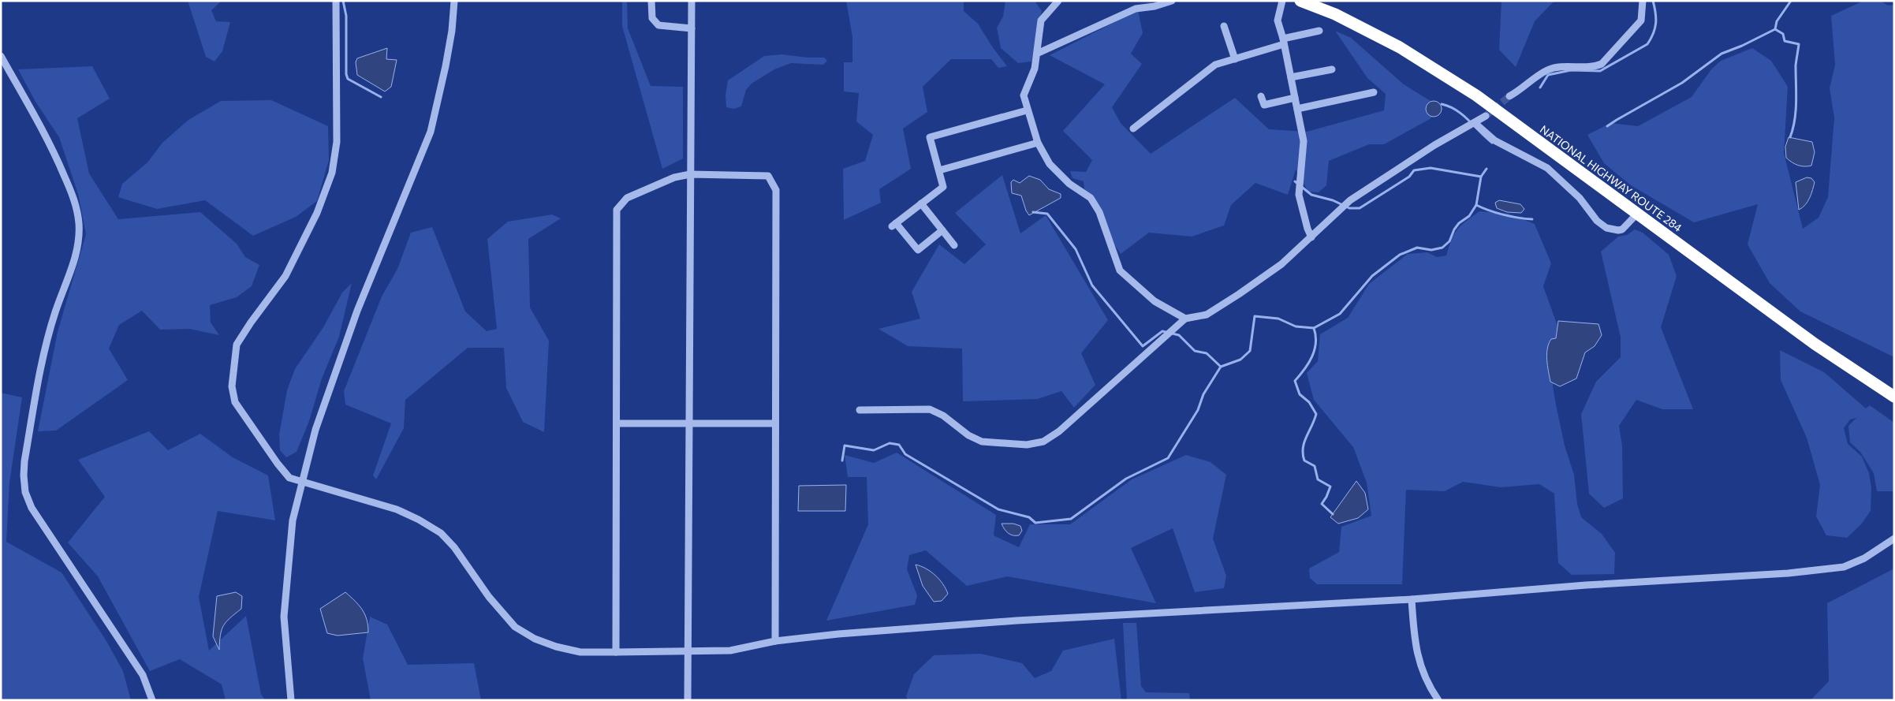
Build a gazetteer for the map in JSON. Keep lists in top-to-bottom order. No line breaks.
{"streets":{"highway":["NATIONAL HIGHWAY ROUTE 284"]}}
